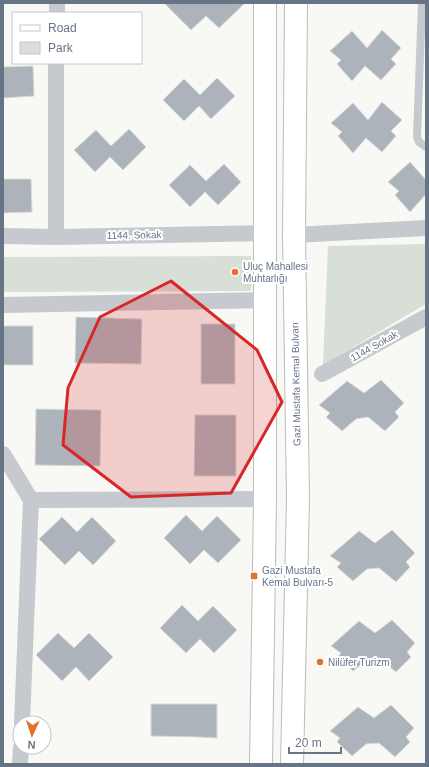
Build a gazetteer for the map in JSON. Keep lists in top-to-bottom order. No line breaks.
{"streets":{"main road":["Gazi Mustafa Kemal Bulvarı"],"street":["1144. Sokak","1144 Sokak"]},"places":{"other":["Uluç Mahallesi Muhtarlığı","Nilüfer Turizm"],"transit":["Gazi Mustafa Kemal Bulvarı-5"]},"legend":["Road","Park"],"scale_bar":"20 m","north":"bottom"}
